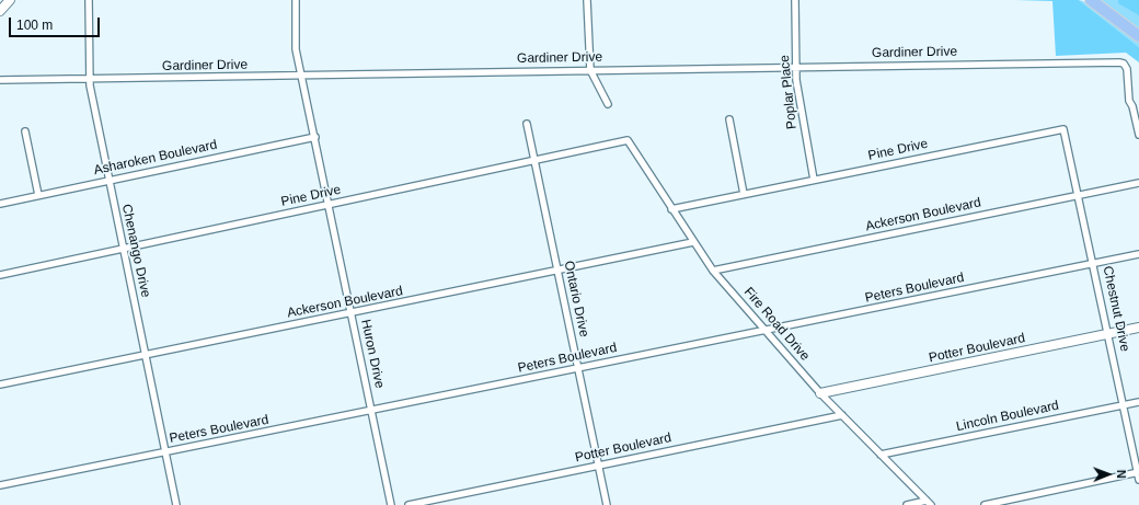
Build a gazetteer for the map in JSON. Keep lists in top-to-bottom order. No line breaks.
{"streets":{"street":["Gardiner Drive","Poplar Place","Pine Drive","Asharoken Boulevard","Ackerson Boulevard","Chenango Drive","Peters Boulevard","Ontario Drive","Chestnut Drive","Fire Road Drive","Potter Boulevard","Huron Drive","Lincoln Boulevard"]},"crossings":[["Gardiner Drive","Poplar Place"],["Gardiner Drive","Chenango Drive"],["Gardiner Drive","Huron Drive"],["Poplar Place","Pine Drive"],["Pine Drive","Ackerson Boulevard"],["Pine Drive","Chenango Drive"],["Pine Drive","Ontario Drive"],["Pine Drive","Chestnut Drive"],["Pine Drive","Fire Road Drive"],["Pine Drive","Huron Drive"],["Asharoken Boulevard","Chenango Drive"],["Asharoken Boulevard","Huron Drive"],["Ackerson Boulevard","Chenango Drive"],["Ackerson Boulevard","Ontario Drive"],["Ackerson Boulevard","Chestnut Drive"],["Ackerson Boulevard","Fire Road Drive"],["Ackerson Boulevard","Huron Drive"],["Chenango Drive","Peters Boulevard"],["Peters Boulevard","Ontario Drive"],["Peters Boulevard","Chestnut Drive"],["Peters Boulevard","Fire Road Drive"],["Peters Boulevard","Huron Drive"],["Ontario Drive","Potter Boulevard"],["Chestnut Drive","Potter Boulevard"],["Chestnut Drive","Lincoln Boulevard"],["Fire Road Drive","Potter Boulevard"],["Fire Road Drive","Lincoln Boulevard"]],"scale_bar":"100 m","north":"right"}
